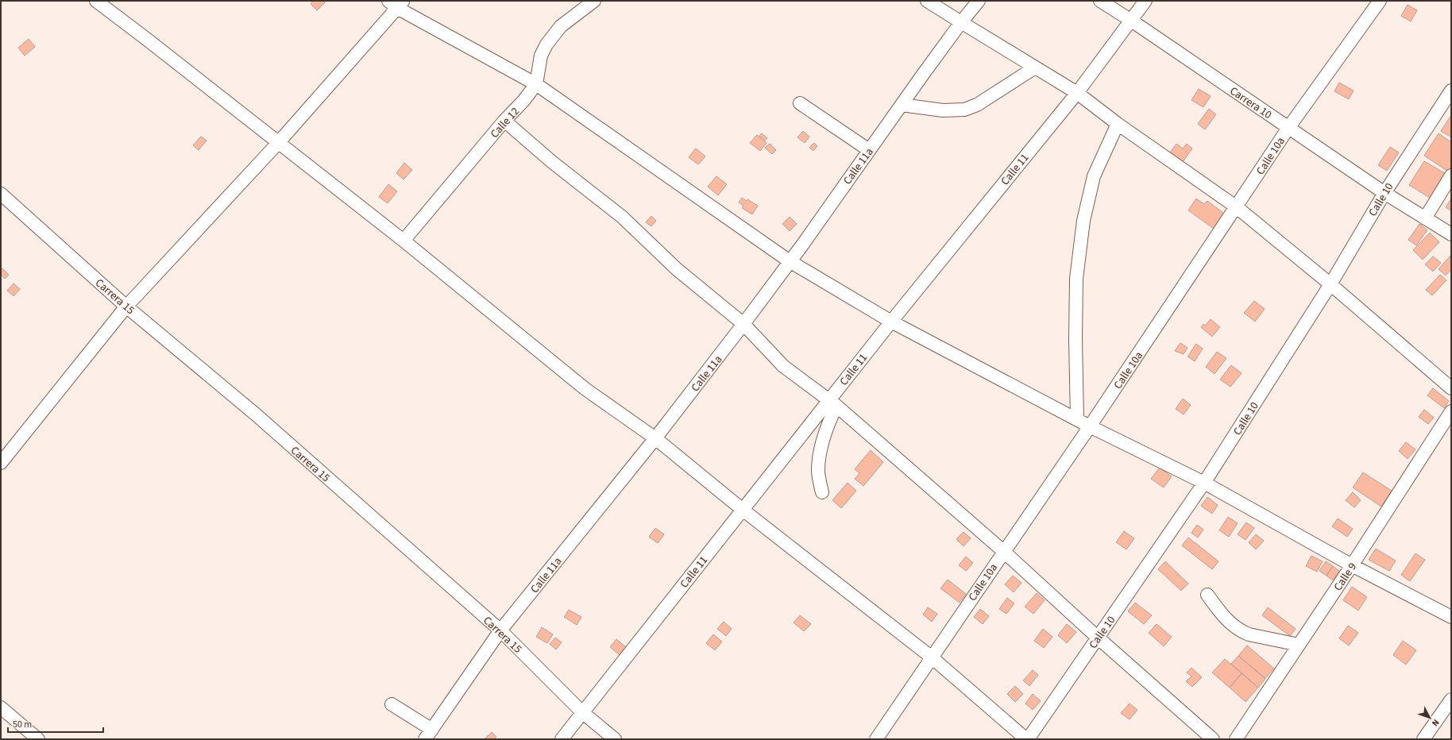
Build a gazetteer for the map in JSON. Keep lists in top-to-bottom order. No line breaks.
{"streets":{"street":["Carrera 10","Calle 12","Calle 10a","Calle 11a","Calle 11","Calle 10","Carrera 15","Calle 9"]},"crossings":[["Carrera 10","Calle 10a"],["Carrera 10","Calle 11"],["Carrera 10","Calle 10"],["Calle 11a","Carrera 15"],["Calle 11","Carrera 15"]],"scale_bar":"50 m","north":"bottom right"}
